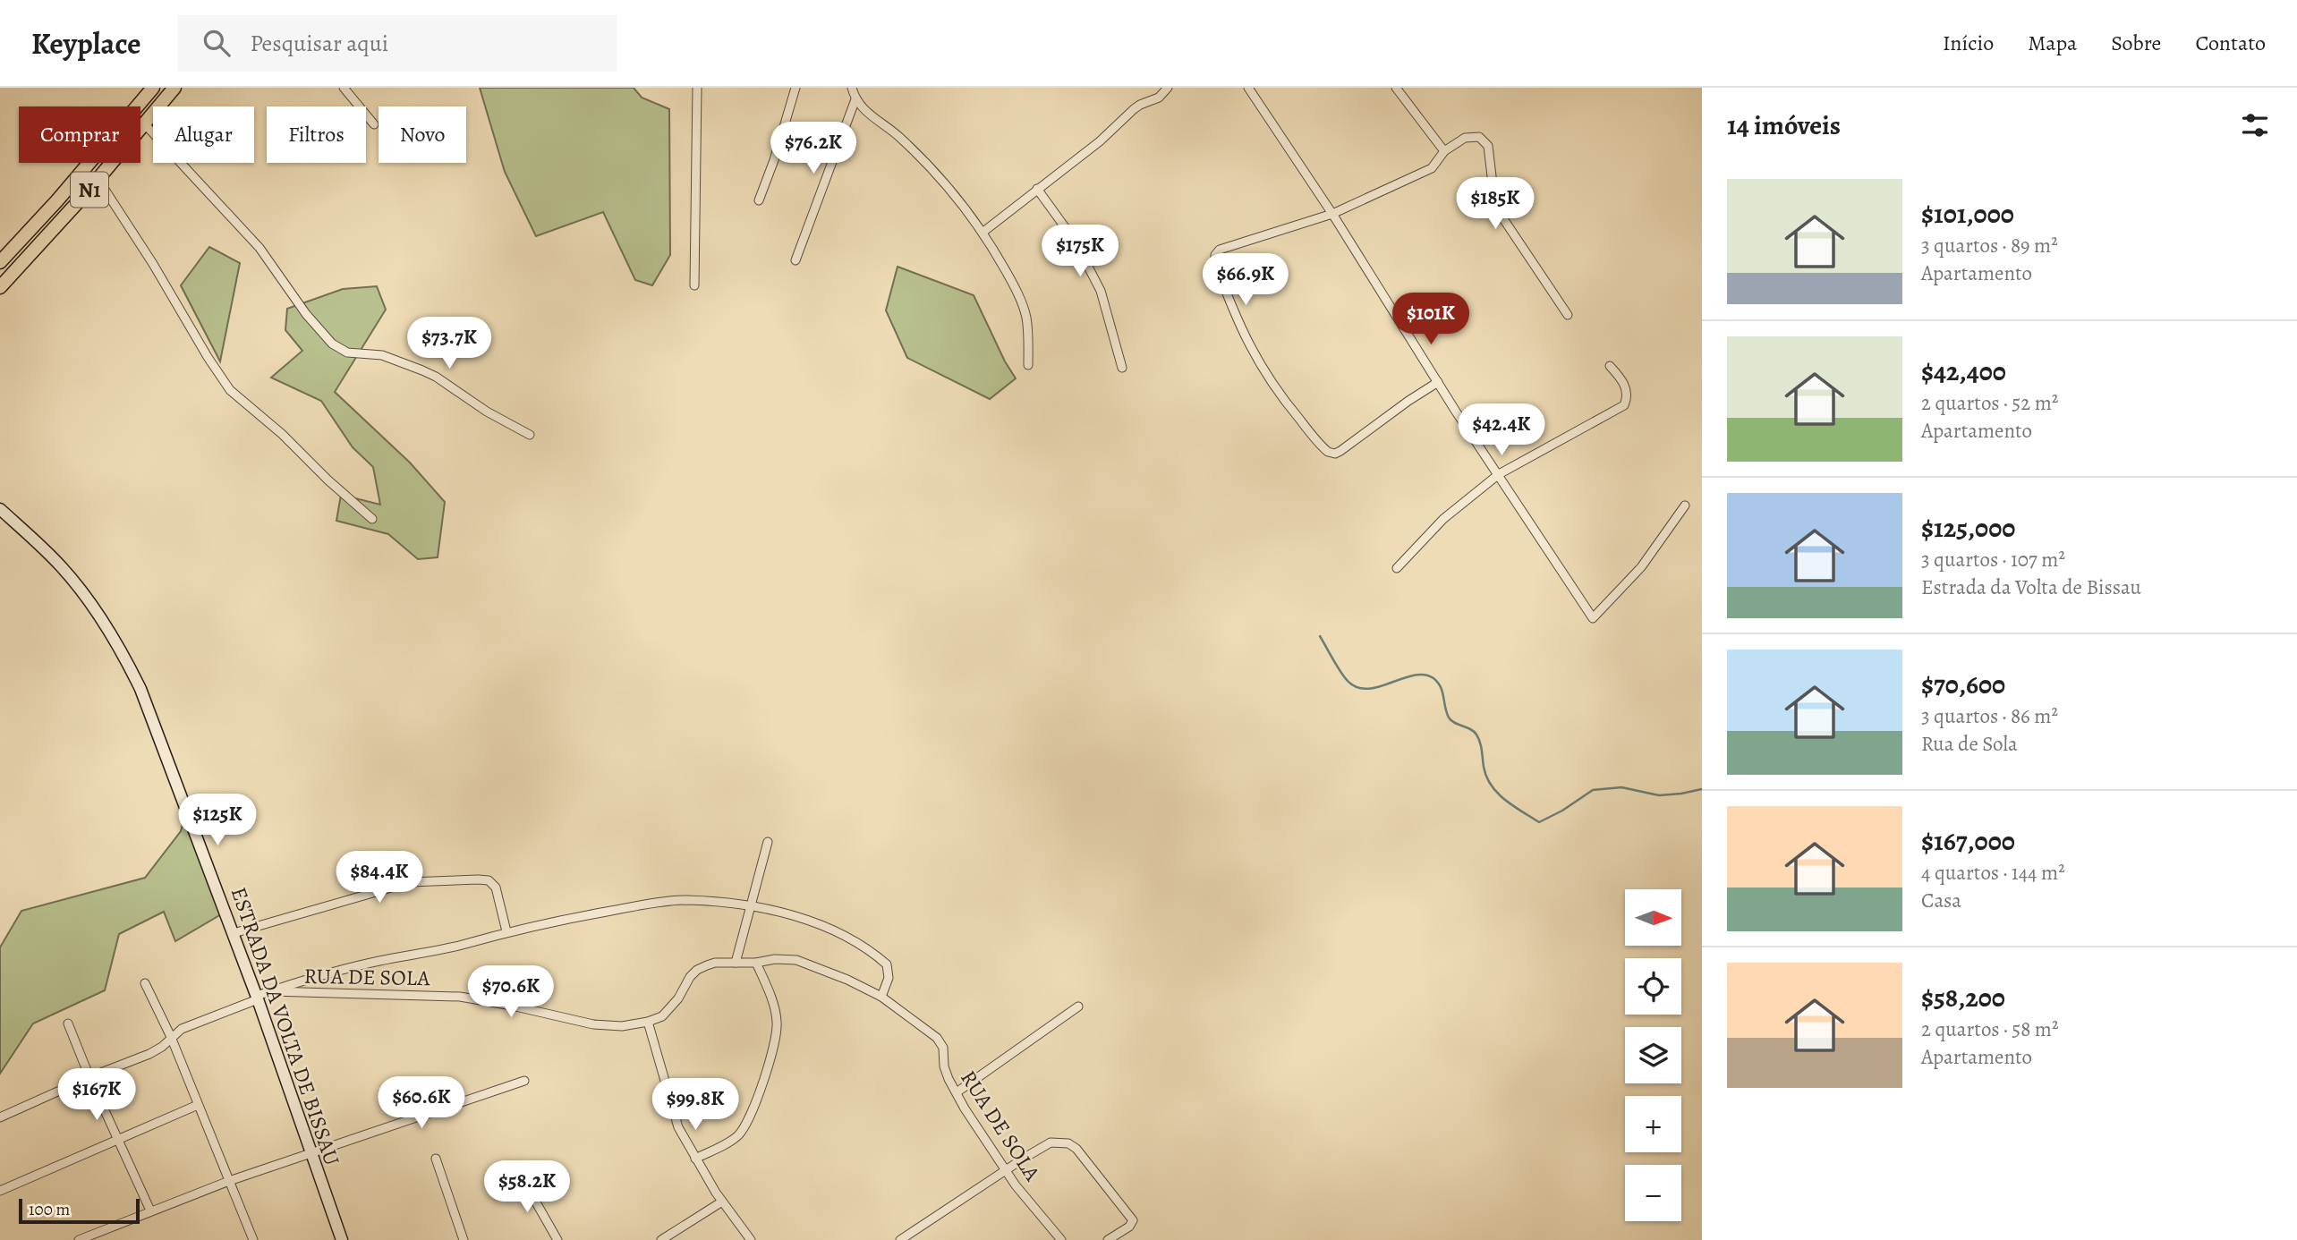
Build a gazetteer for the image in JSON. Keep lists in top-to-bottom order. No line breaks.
{"streets":{"main road":["N1","ESTRADA DA VOLTA DE BISSAU"],"street":["RUA DE SOLA"]},"crossings":[["RUA DE SOLA","ESTRADA DA VOLTA DE BISSAU"]],"scale_bar":"100 m","north":"right","page":{"header":"Keyplace","search":"Pesquisar aqui","nav":["Início","Mapa","Sobre","Contato"],"heading":"14 imóveis","chip":["Comprar","Alugar","Filtros","Novo"],"price":["$76.2K","$185K","$175K","$66.9K","$101K","$73.7K","$42.4K","$125K","$84.4K","$70.6K","$167K","$60.6K","$99.8K","$58.2K"],"list":[{"name":"$101,000","note":"3 quartos · 89 m² · Apartamento"},{"name":"$42,400","note":"2 quartos · 52 m² · Apartamento"},{"name":"$125,000","note":"3 quartos · 107 m² · Estrada da Volta de Bissau"},{"name":"$70,600","note":"3 quartos · 86 m² · Rua de Sola"},{"name":"$167,000","note":"4 quartos · 144 m² · Casa"},{"name":"$58,200","note":"2 quartos · 58 m² · Apartamento"}],"map_buttons":["+","−"],"scale":"100 m"}}
